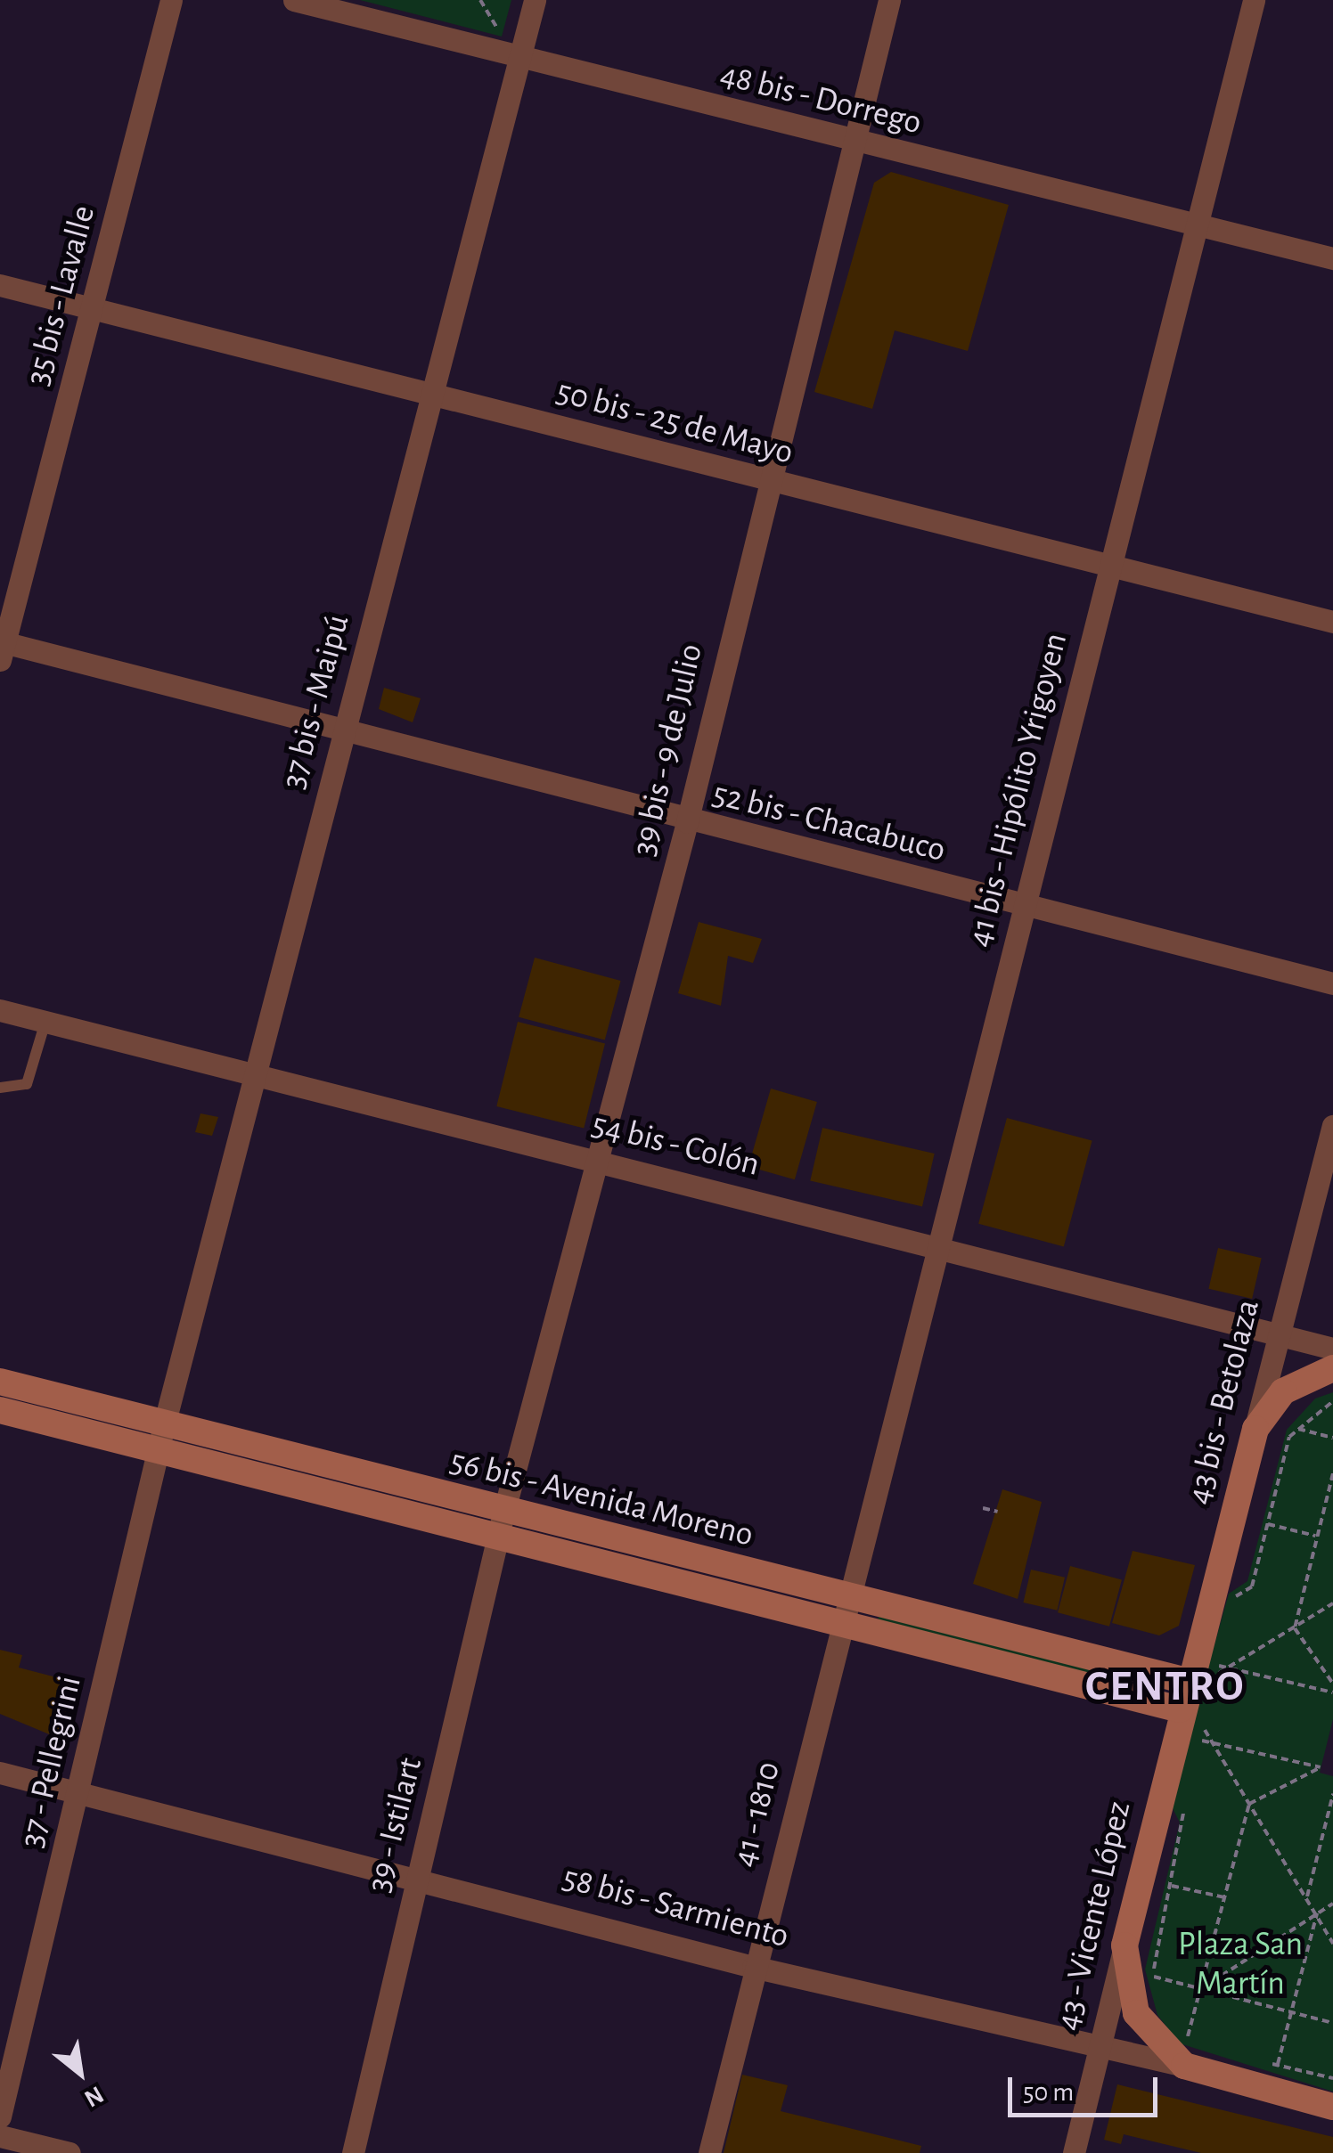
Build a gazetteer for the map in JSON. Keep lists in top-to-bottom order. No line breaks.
{"streets":{"main road":["43 bis - Betolaza","56 bis - Avenida Moreno","58 bis - Sarmiento","43 - Vicente López"],"street":["48 bis - Dorrego","35 bis - Lavalle","50 bis - 25 de Mayo","37 bis - Maipú","39 bis - 9 de Julio","41 bis - Hipólito Yrigoyen","52 bis - Chacabuco","54 bis - Colón","37 - Pellegrini","41 - 1810","39 - Istilart"]},"crossings":[["48 bis - Dorrego","37 bis - Maipú"],["48 bis - Dorrego","39 bis - 9 de Julio"],["48 bis - Dorrego","41 bis - Hipólito Yrigoyen"],["35 bis - Lavalle","50 bis - 25 de Mayo"],["35 bis - Lavalle","52 bis - Chacabuco"],["50 bis - 25 de Mayo","37 bis - Maipú"],["50 bis - 25 de Mayo","39 bis - 9 de Julio"],["50 bis - 25 de Mayo","41 bis - Hipólito Yrigoyen"],["37 bis - Maipú","52 bis - Chacabuco"],["37 bis - Maipú","54 bis - Colón"],["37 bis - Maipú","56 bis - Avenida Moreno"],["37 bis - Maipú","37 - Pellegrini"],["39 bis - 9 de Julio","52 bis - Chacabuco"],["39 bis - 9 de Julio","54 bis - Colón"],["39 bis - 9 de Julio","56 bis - Avenida Moreno"],["39 bis - 9 de Julio","39 - Istilart"],["41 bis - Hipólito Yrigoyen","52 bis - Chacabuco"],["41 bis - Hipólito Yrigoyen","54 bis - Colón"],["41 bis - Hipólito Yrigoyen","56 bis - Avenida Moreno"],["41 bis - Hipólito Yrigoyen","41 - 1810"],["54 bis - Colón","43 bis - Betolaza"],["43 bis - Betolaza","56 bis - Avenida Moreno"],["43 bis - Betolaza","43 - Vicente López"],["56 bis - Avenida Moreno","37 - Pellegrini"],["56 bis - Avenida Moreno","41 - 1810"],["56 bis - Avenida Moreno","39 - Istilart"],["56 bis - Avenida Moreno","43 - Vicente López"],["37 - Pellegrini","58 bis - Sarmiento"],["41 - 1810","58 bis - Sarmiento"],["39 - Istilart","58 bis - Sarmiento"],["58 bis - Sarmiento","43 - Vicente López"]],"districts":["CENTRO"],"parks":["Plaza San Martín"],"scale_bar":"50 m","north":"bottom right"}
